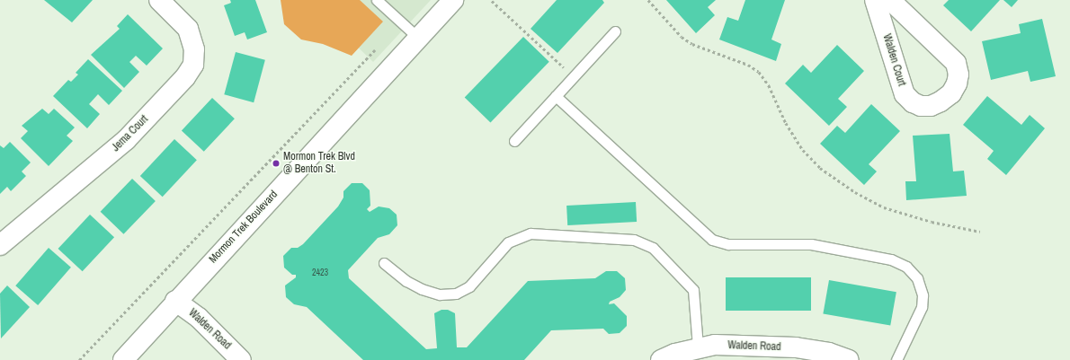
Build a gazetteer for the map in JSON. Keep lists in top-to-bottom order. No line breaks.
{"streets":{"street":["Walden Court","Jema Court","Mormon Trek Boulevard","Walden Road"]},"crossings":[["Mormon Trek Boulevard","Walden Road"]],"places":["Mormon Trek Blvd @ Benton St."],"house_numbers":["2423"]}
